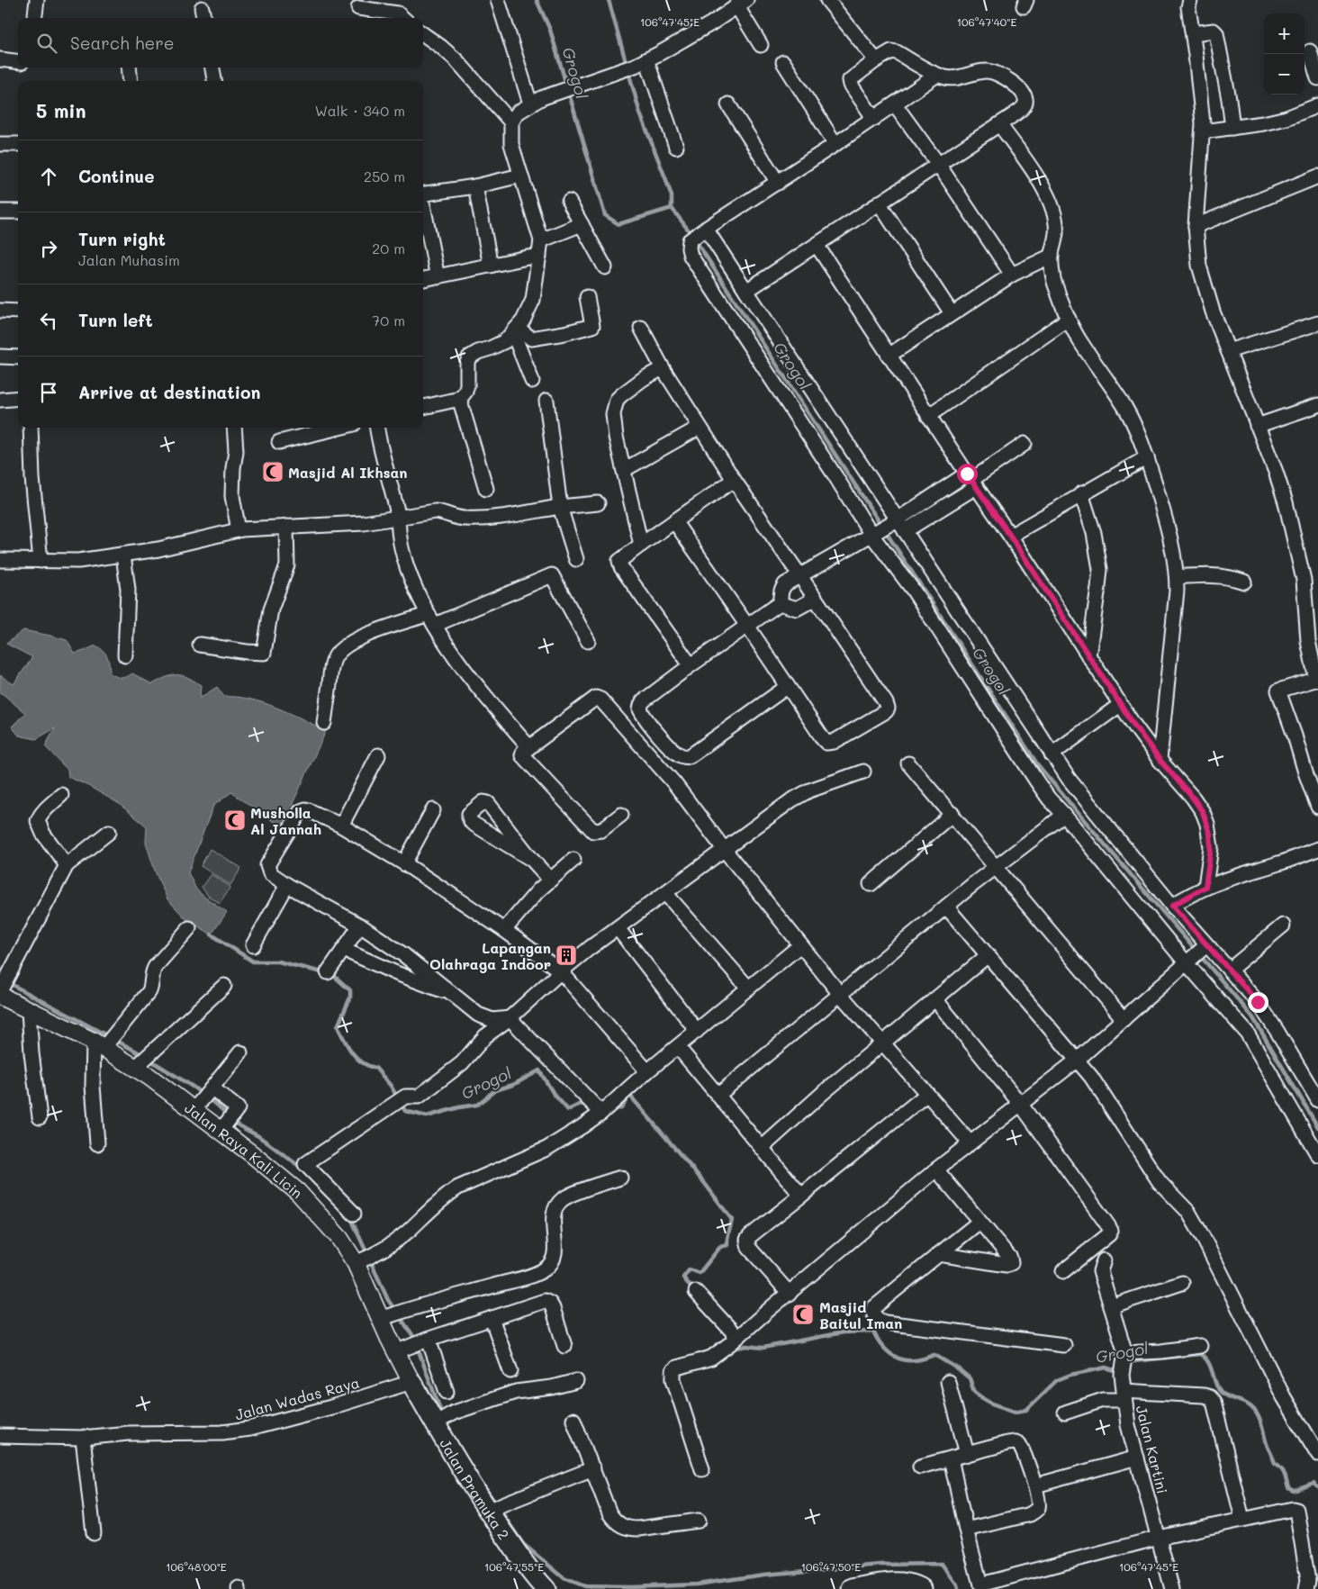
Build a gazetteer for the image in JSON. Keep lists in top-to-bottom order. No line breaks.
{"streets":{"main road":["Jalan Pramuka 2"],"street":["Jalan Raya Kali Licin","Jalan Wadas Raya","Jalan Kartini"]},"crossings":[["Jalan Raya Kali Licin","Jalan Wadas Raya"],["Jalan Raya Kali Licin","Jalan Pramuka 2"],["Jalan Wadas Raya","Jalan Pramuka 2"]],"water":["Grogol"],"places":{"mosque":["Masjid Al Ikhsan","Musholla Al Jannah","Masjid Baitul Iman"],"building":["Lapangan Olahraga Indoor"]},"page":{"map_buttons":["+","−"],"search":"Search here","heading":["5 min","Walk · 340 m"],"list":[["Continue","250 m"],["Turn right","Jalan Muhasim","20 m"],["Turn left","70 m"],"Arrive at destination"]},"coordinates":["106°47'45\"E","106°47'40\"E","106°48'00\"E","106°47'55\"E","106°47'50\"E"]}
